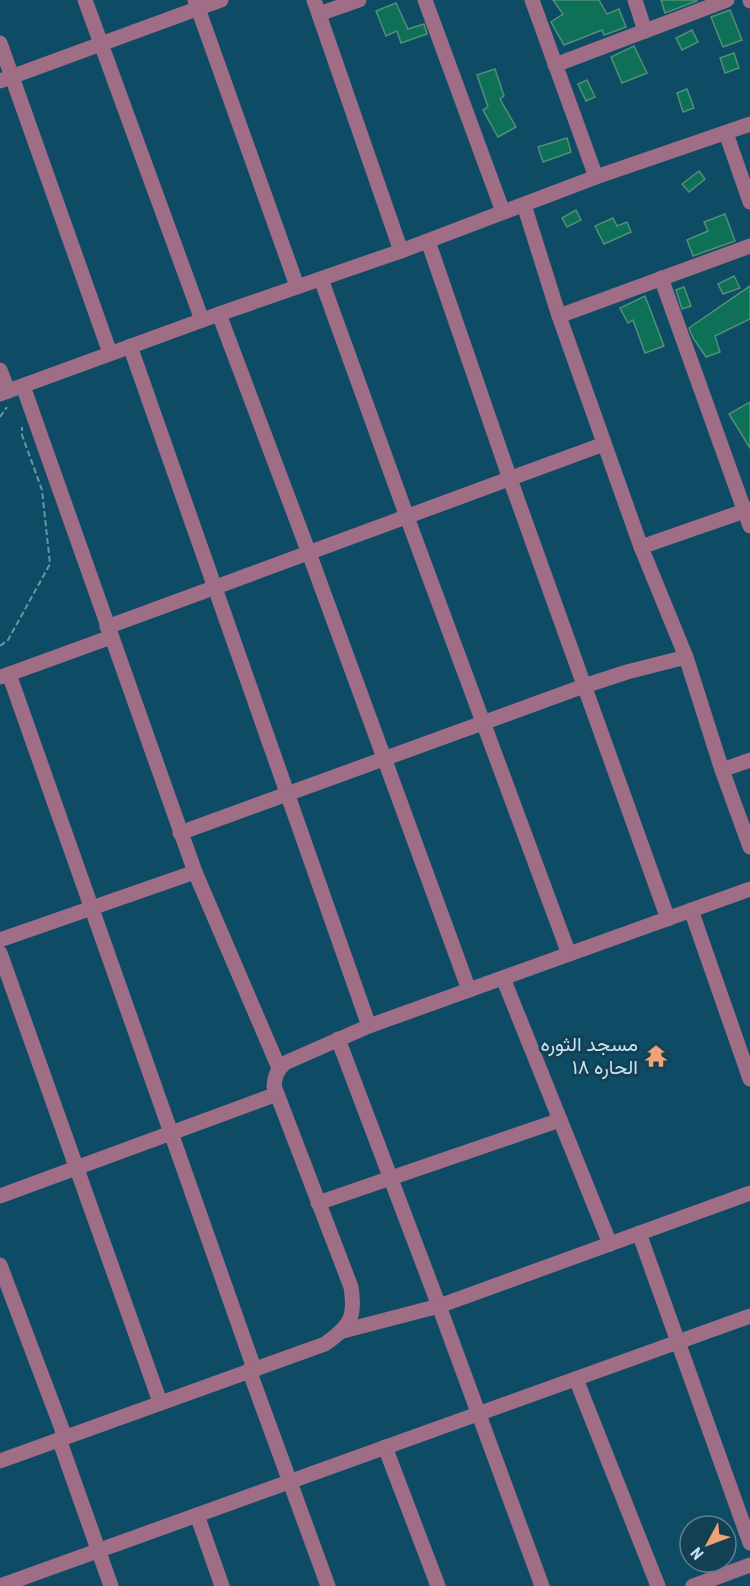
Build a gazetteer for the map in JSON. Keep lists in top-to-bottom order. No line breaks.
{"places":{"temple":["مسجد الثوره الحاره ١٨"]},"north":"bottom left"}
